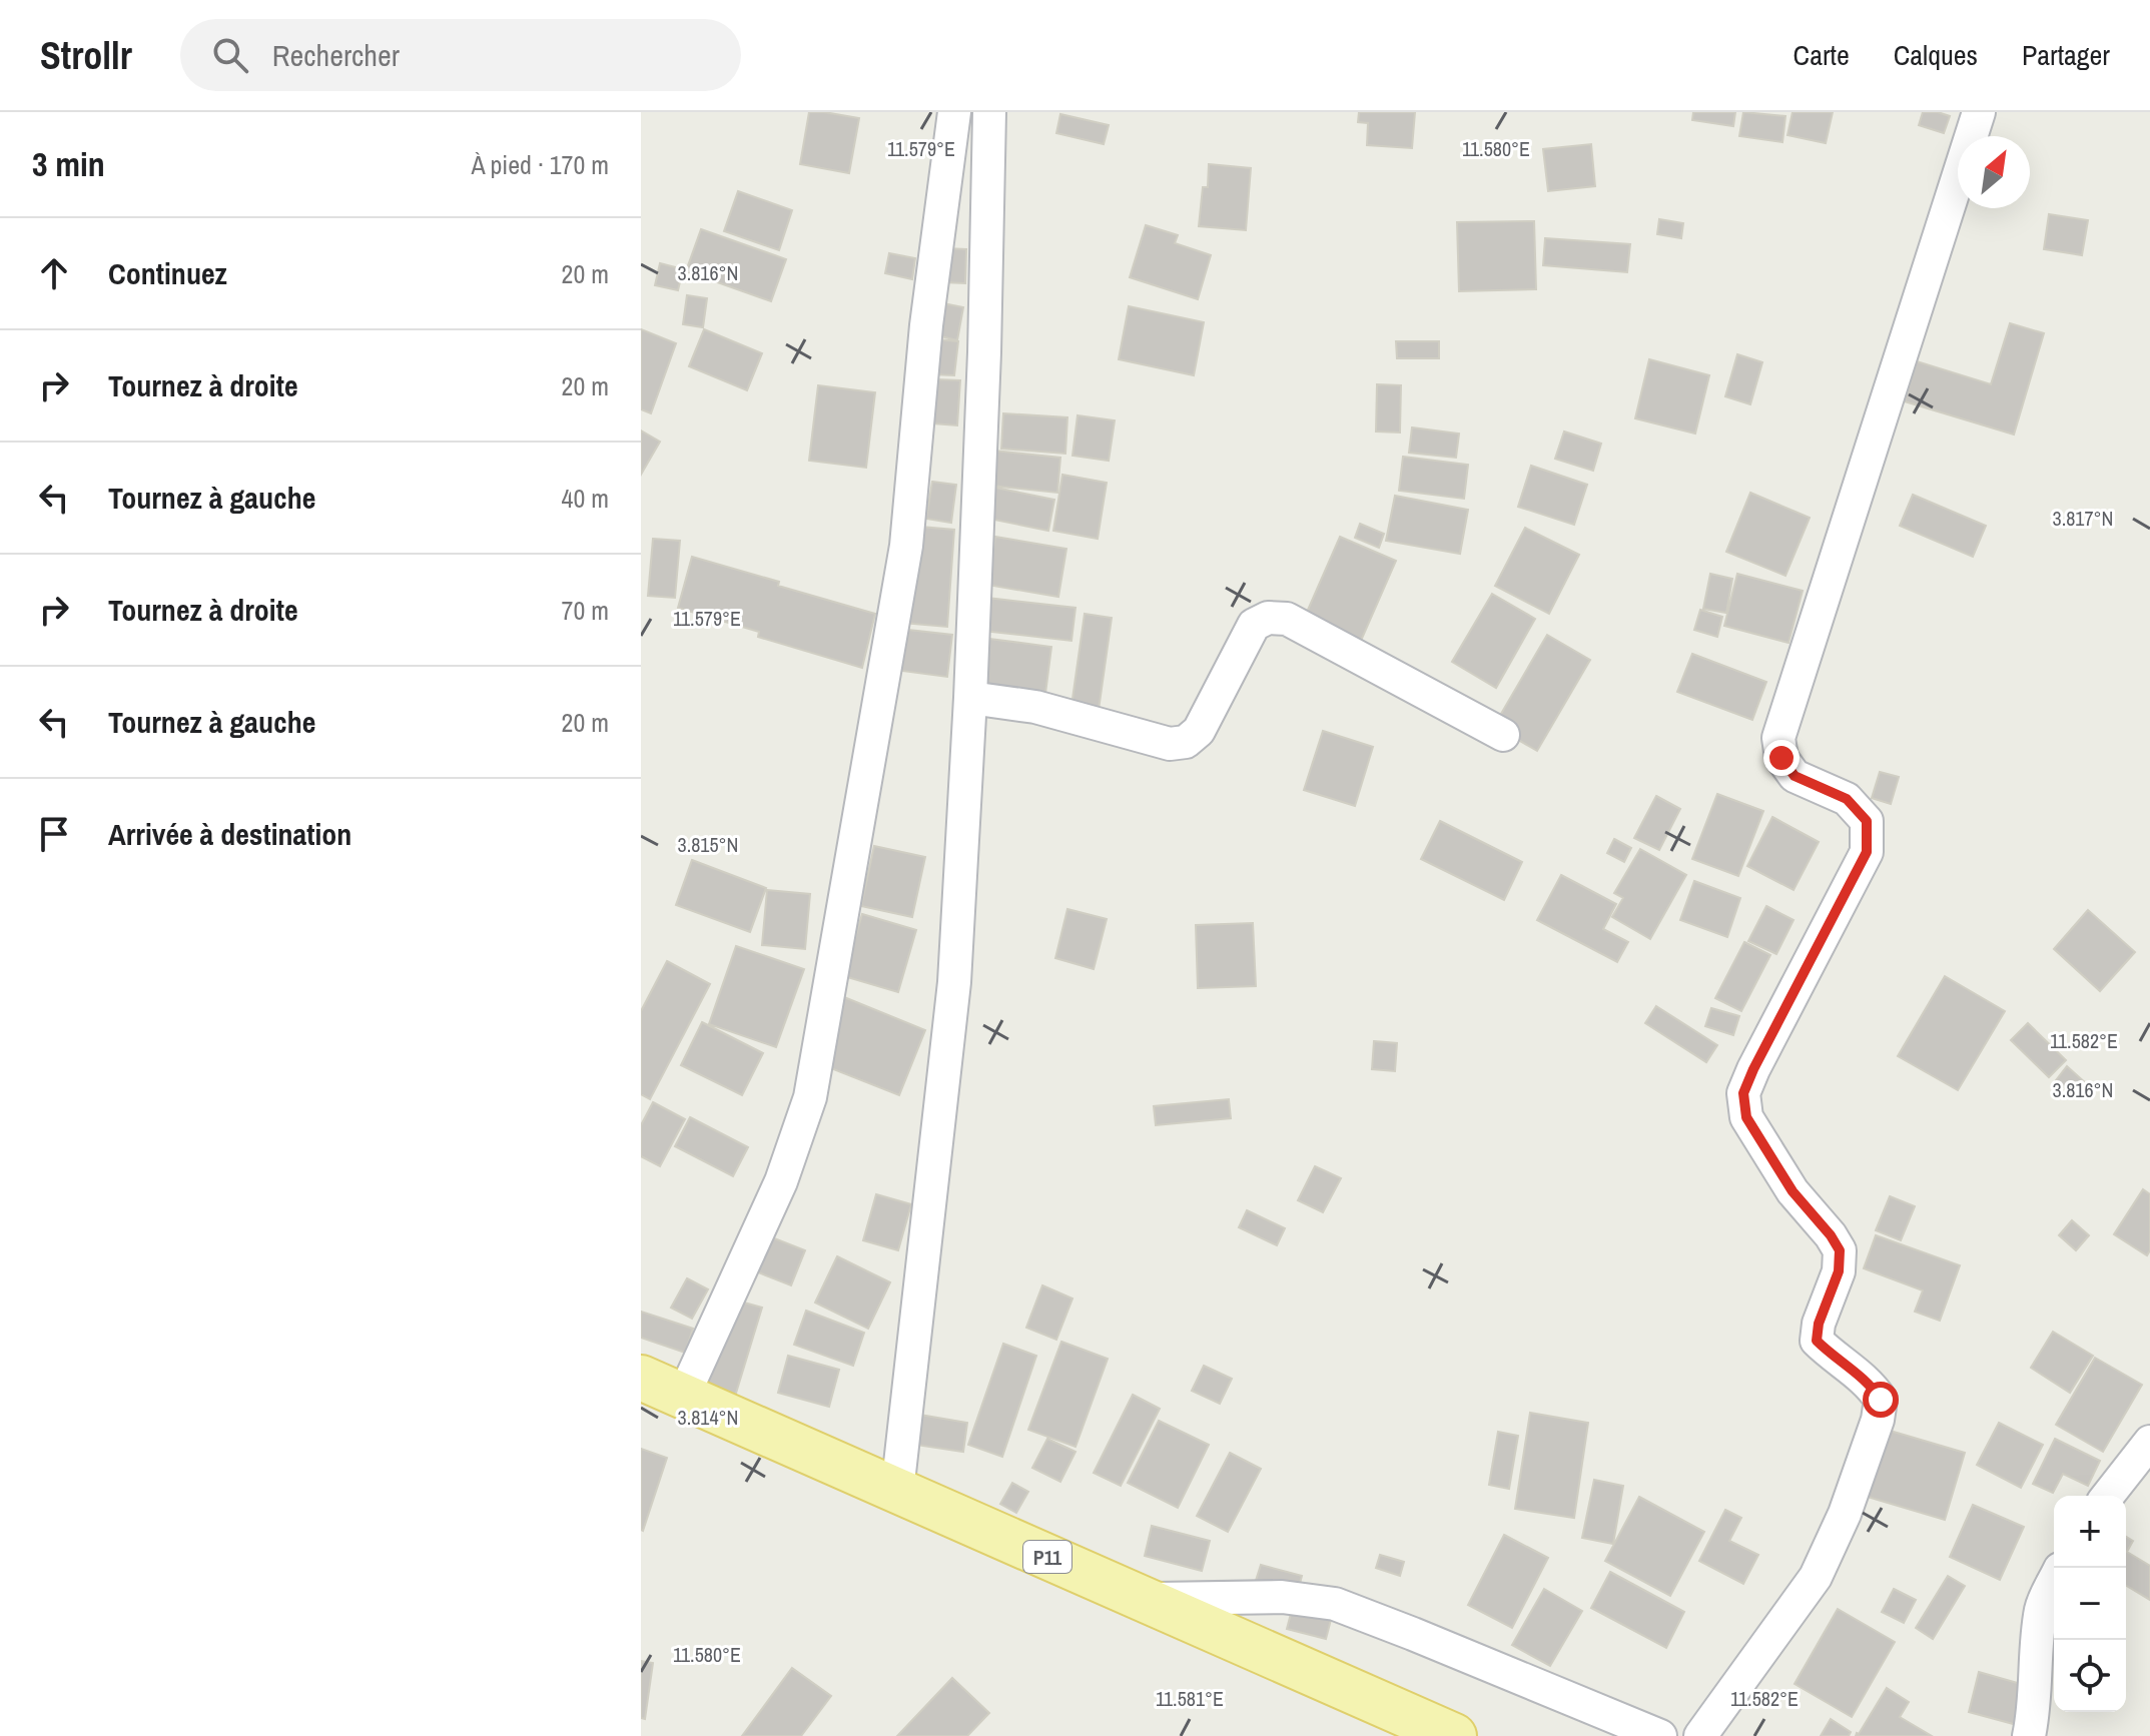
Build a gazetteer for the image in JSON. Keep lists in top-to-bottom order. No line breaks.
{"streets":{"main road":["P11"]},"north":"top right","page":{"header":"Strollr","search":"Rechercher","nav":["Carte","Calques","Partager"],"heading":["3 min","À pied · 170 m"],"list":[["Continuez","20 m"],["Tournez à droite","20 m"],["Tournez à gauche","40 m"],["Tournez à droite","70 m"],["Tournez à gauche","20 m"],"Arrivée à destination"],"map_buttons":["+","−"]},"coordinates":["11.579°E","11.580°E","3.816°N","3.817°N","3.815°N","11.582°E","3.814°N","11.581°E"]}
